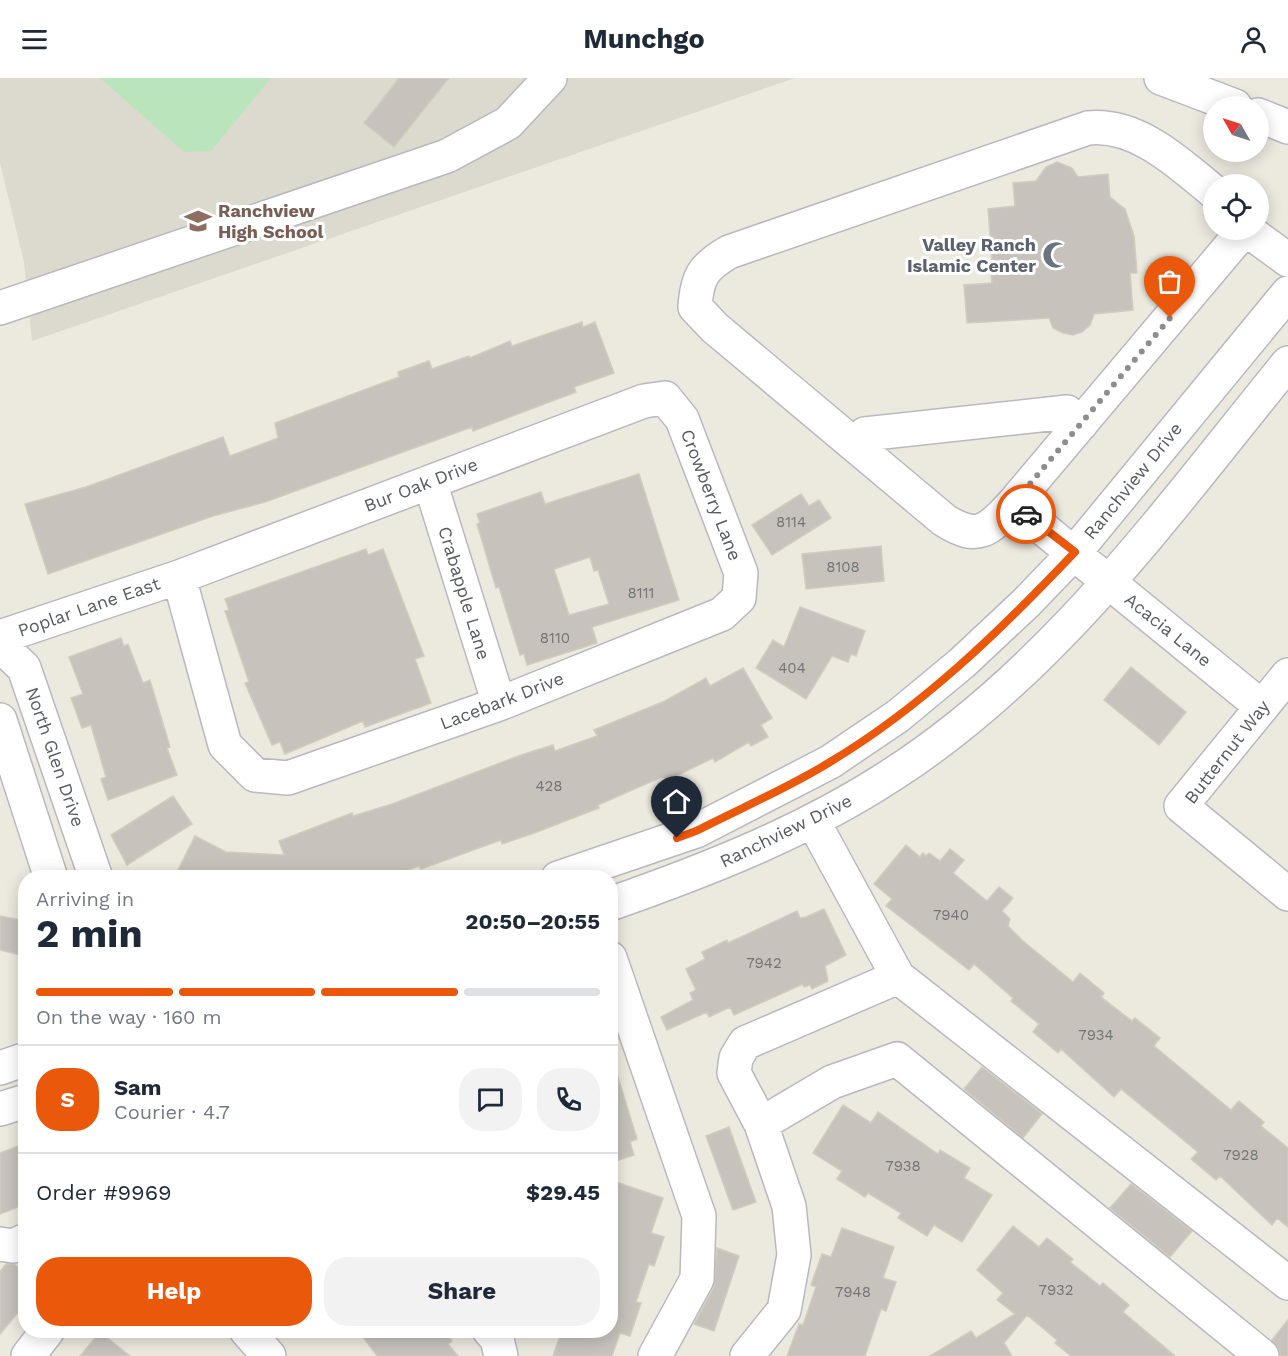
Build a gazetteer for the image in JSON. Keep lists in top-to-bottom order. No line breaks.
{"streets":{"street":["Ranchview Drive","Bur Oak Drive","Crowberry Lane","Crabapple Lane","Poplar Lane East","Acacia Lane","Lacebark Drive","Butternut Way","North Glen Drive"]},"crossings":[["Ranchview Drive","Acacia Lane"],["Bur Oak Drive","Crowberry Lane"],["Bur Oak Drive","Crabapple Lane"],["Bur Oak Drive","Poplar Lane East"],["Bur Oak Drive","Lacebark Drive"],["Crowberry Lane","Lacebark Drive"],["Crabapple Lane","Lacebark Drive"],["Poplar Lane East","Lacebark Drive"],["Acacia Lane","Butternut Way"]],"places":{"school or university":["Ranchview High School"],"mosque":["Valley Ranch Islamic Center"]},"house_numbers":["8114","8108","8111","8110","404","428","7940","7942","7934","7928","7938","7932","7948"],"north":"top left","page":{"header":"Munchgo","heading":["2 min","Arriving in","20:50–20:55"],"panel":["Sam","Courier · 4.7","Order #9969","$29.45"],"bar":"On the way · 160 m","round":"S","buttons":["Help","Share"]}}
